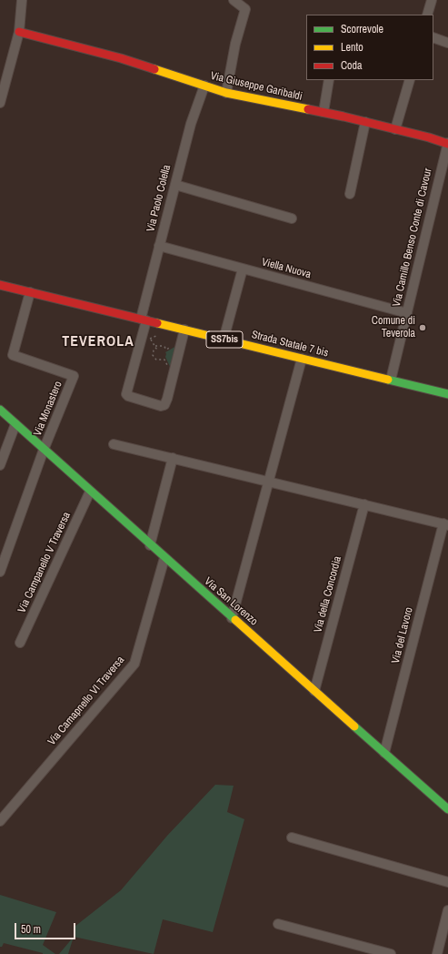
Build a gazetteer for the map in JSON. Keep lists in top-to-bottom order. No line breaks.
{"streets":{"street":["Via Giuseppe Garibaldi","Via Paolo Colella","Via Camillo Benso Conte di Cavour","Viella Nuova","SS7bis","Strada Statale 7 bis","Via Monastero","Via Campanello V Traversa","Via della Concordia","Via San Lorenzo","Via del Lavoro","Via Camapnello VI Traversa"]},"crossings":[["Via Giuseppe Garibaldi","Via Paolo Colella"],["Via Giuseppe Garibaldi","Via Camillo Benso Conte di Cavour"],["Via Paolo Colella","Viella Nuova"],["Via Paolo Colella","Strada Statale 7 bis"],["Via Camillo Benso Conte di Cavour","Viella Nuova"],["Via Camillo Benso Conte di Cavour","Strada Statale 7 bis"],["Strada Statale 7 bis","Via Monastero"],["Via Monastero","Via San Lorenzo"],["Via Campanello V Traversa","Via San Lorenzo"],["Via della Concordia","Via San Lorenzo"],["Via San Lorenzo","Via del Lavoro"],["Via San Lorenzo","Via Camapnello VI Traversa"]],"districts":["TEVEROLA"],"places":["Comune di Teverola"],"legend":["Scorrevole","Lento","Coda"],"scale_bar":"50 m"}
